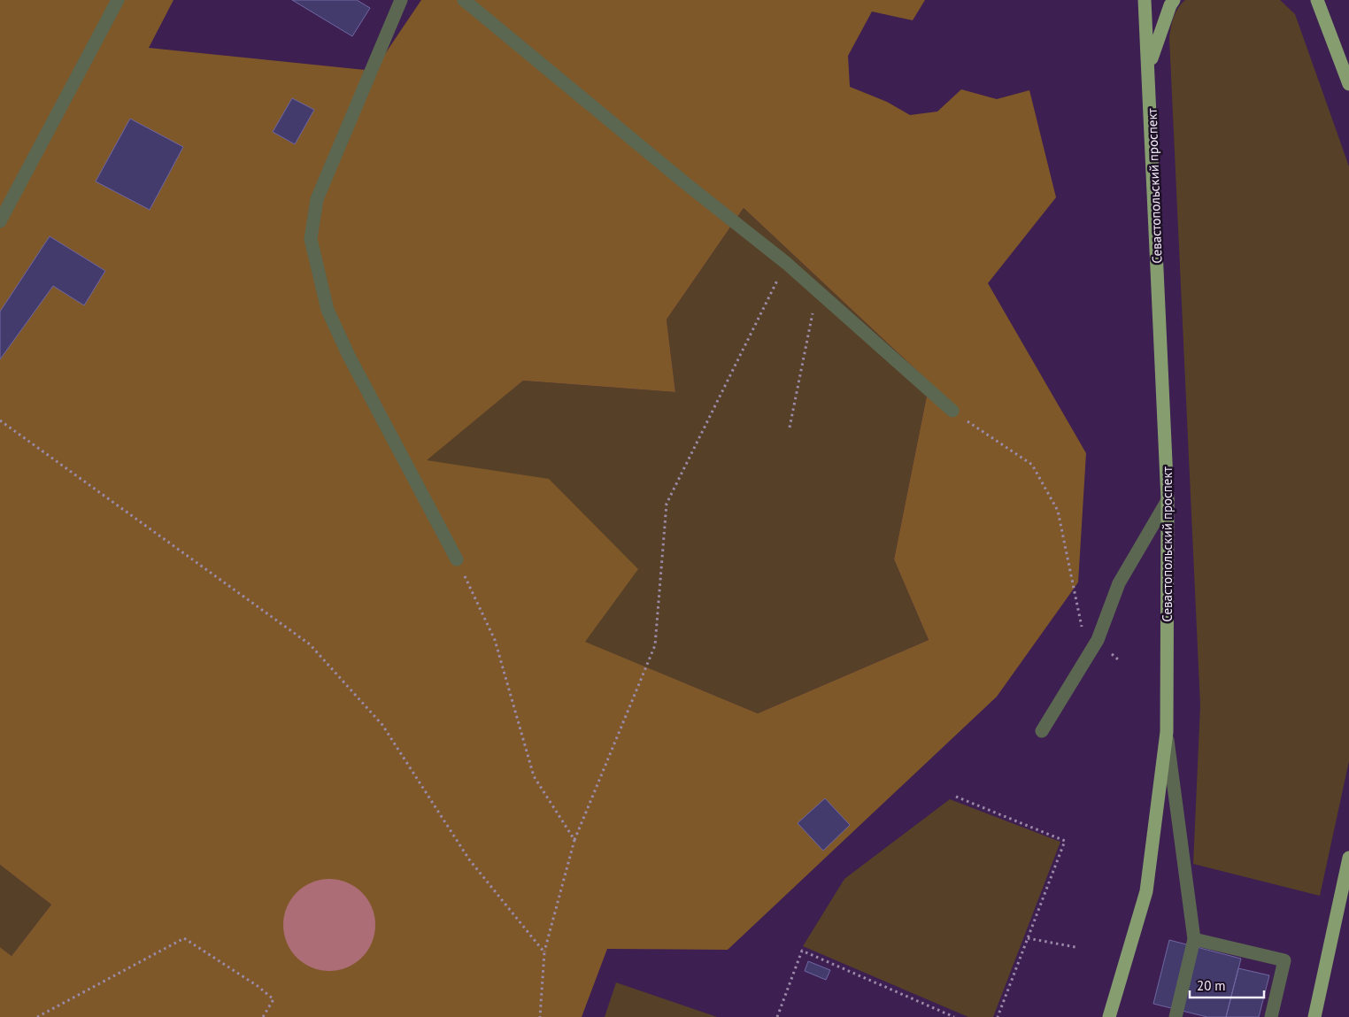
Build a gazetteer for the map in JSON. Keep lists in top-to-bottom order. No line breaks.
{"streets":{"main road":["Севастопольский проспект"]},"scale_bar":"20 m"}
